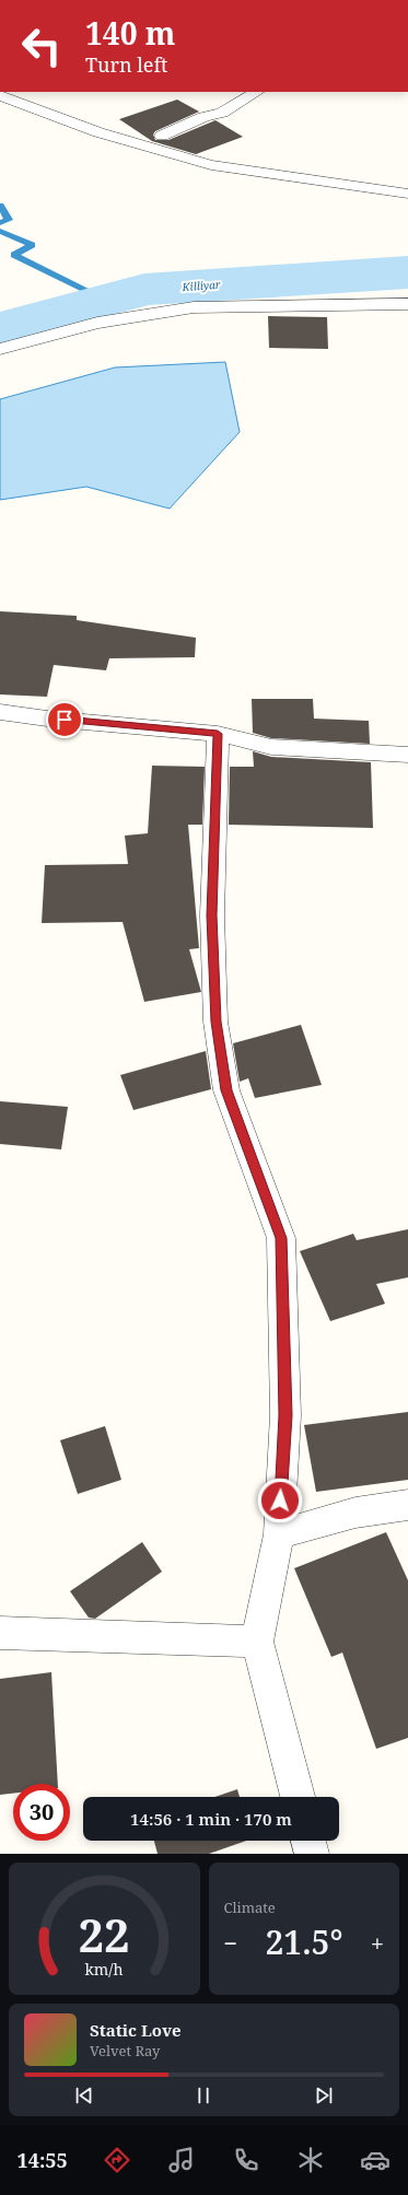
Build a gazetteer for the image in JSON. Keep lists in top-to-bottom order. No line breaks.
{"water":["Killiyar"],"page":{"turn":["140 m","Turn left"],"limit":"30","trip":"14:56 · 1 min · 170 m","tile":"Climate","heat":["−","21.5°","+"],"song":["Static Love","Velvet Ray"],"tabs":"14:55","gauge":["22","km/h"]}}
